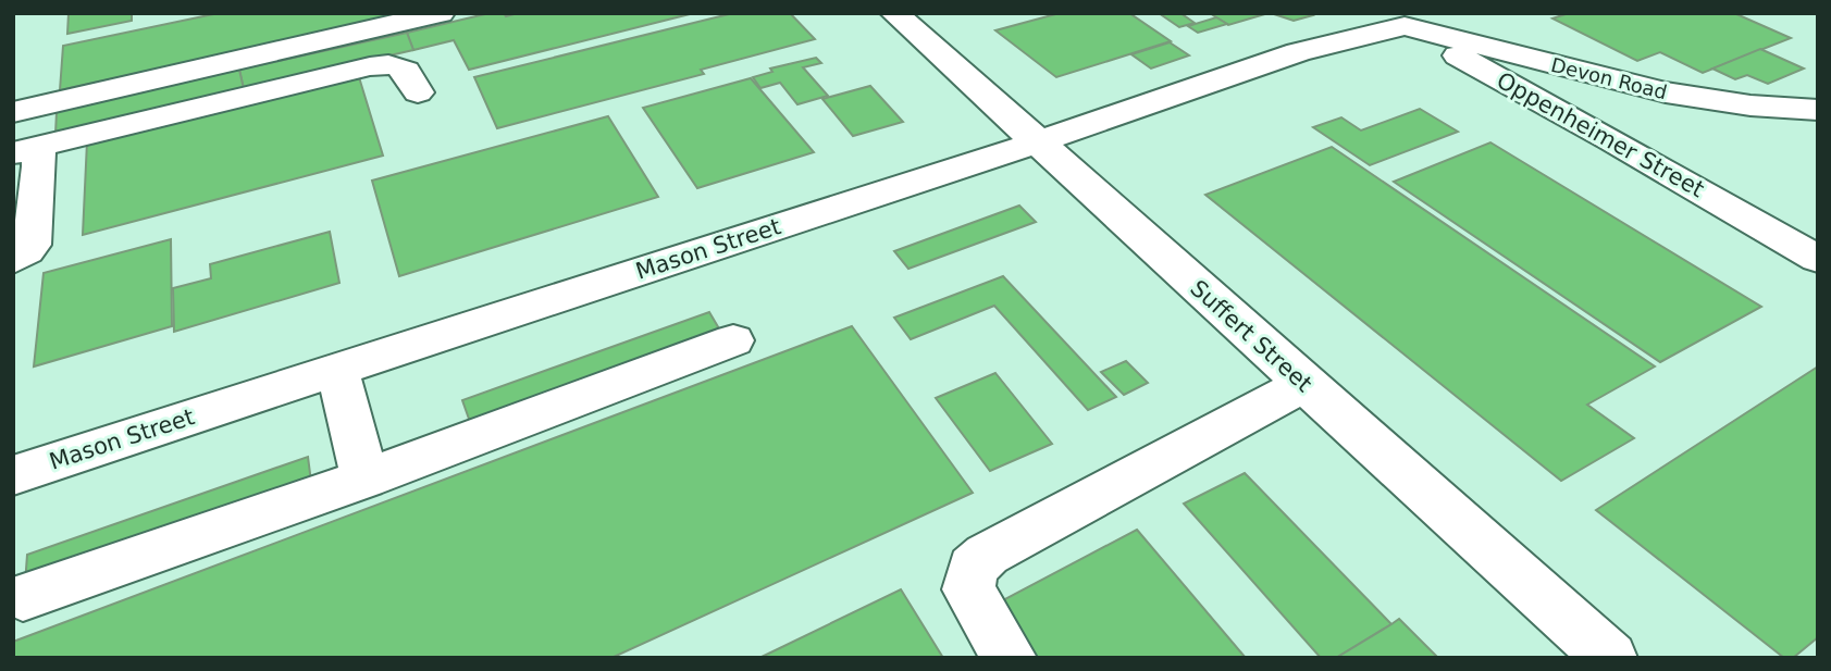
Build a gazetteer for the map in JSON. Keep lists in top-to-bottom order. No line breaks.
{"streets":{"street":["Devon Road","Oppenheimer Street","Mason Street","Suffert Street"]},"crossings":[["Devon Road","Oppenheimer Street"],["Devon Road","Mason Street"],["Oppenheimer Street","Mason Street"],["Mason Street","Suffert Street"]]}
